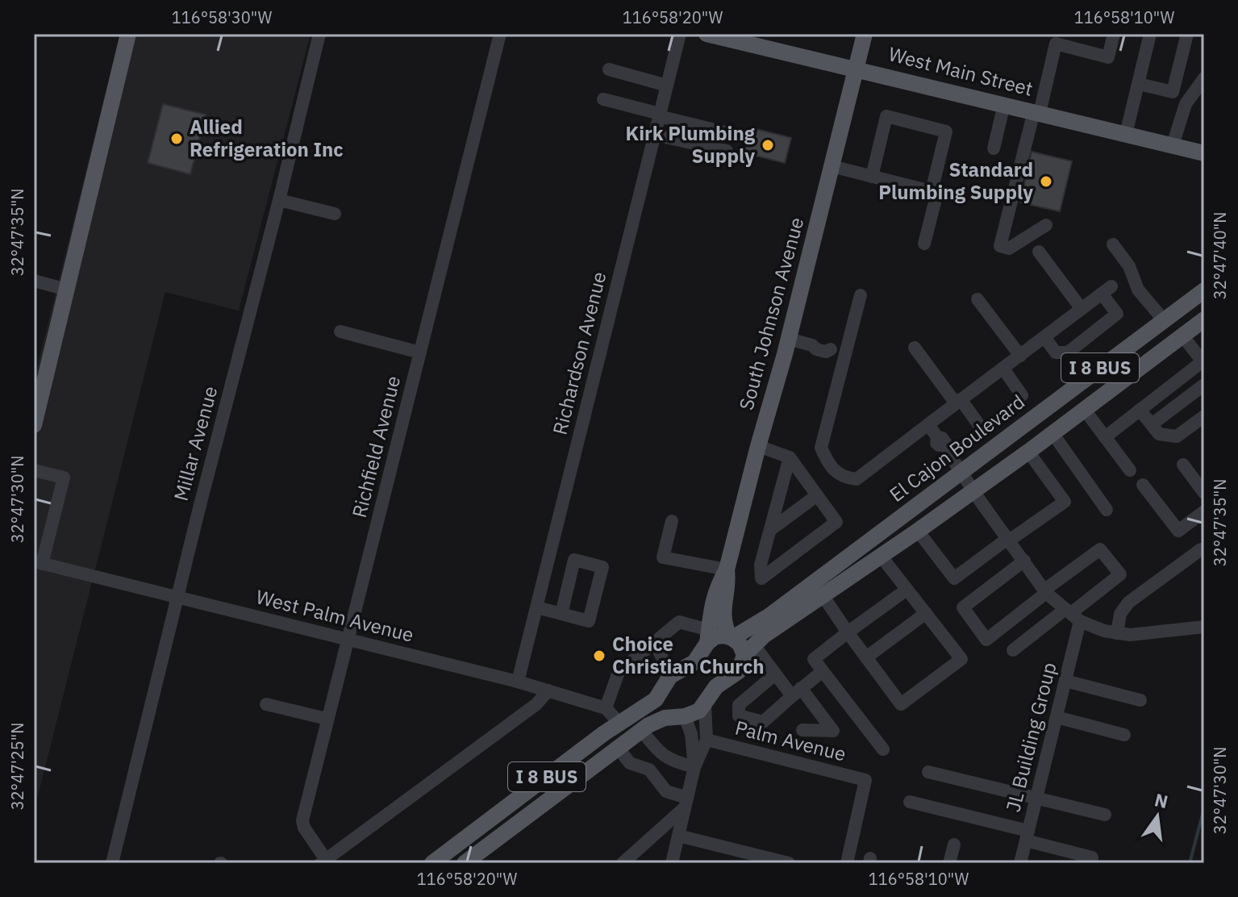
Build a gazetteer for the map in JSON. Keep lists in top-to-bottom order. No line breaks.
{"streets":{"main road":["West Main Street","South Johnson Avenue","I 8 BUS","El Cajon Boulevard"],"street":["Richardson Avenue","Millar Avenue","Richfield Avenue","West Palm Avenue","JL Building Group","Palm Avenue"]},"crossings":[["West Main Street","South Johnson Avenue"],["South Johnson Avenue","I 8 BUS"],["South Johnson Avenue","El Cajon Boulevard"],["Richardson Avenue","West Palm Avenue"],["I 8 BUS","El Cajon Boulevard"],["I 8 BUS","West Palm Avenue"],["Millar Avenue","West Palm Avenue"],["Richfield Avenue","West Palm Avenue"]],"places":["Allied Refrigeration Inc","Kirk Plumbing Supply","Standard Plumbing Supply","Choice Christian Church"],"north":"top","coordinates":["116°58'30\"W","116°58'20\"W","116°58'10\"W","32°47'35\"N","32°47'40\"N","32°47'30\"N","32°47'25\"N"]}
